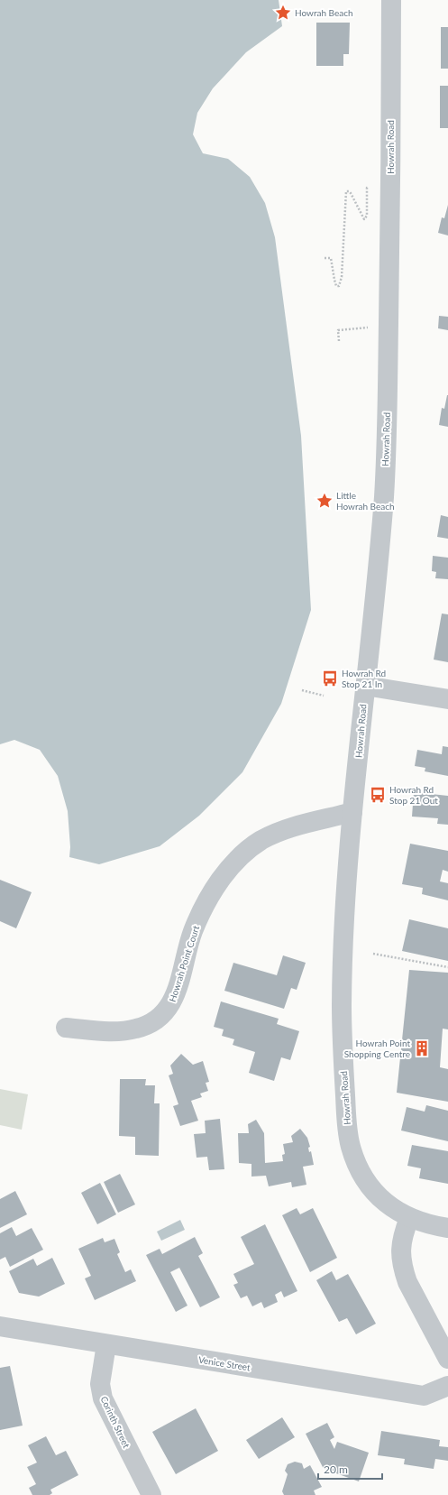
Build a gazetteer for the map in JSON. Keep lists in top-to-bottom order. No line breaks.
{"streets":{"street":["Howrah Road","Howrah Point Court","Venice Street","Corinth Street"]},"crossings":[["Howrah Road","Howrah Point Court"],["Venice Street","Corinth Street"]],"places":{"place":["Howrah Beach","Little Howrah Beach"],"bus stop":["Howrah Rd Stop 21 In","Howrah Rd Stop 21 Out"],"building":["Howrah Point Shopping Centre"]},"scale_bar":"20 m"}
